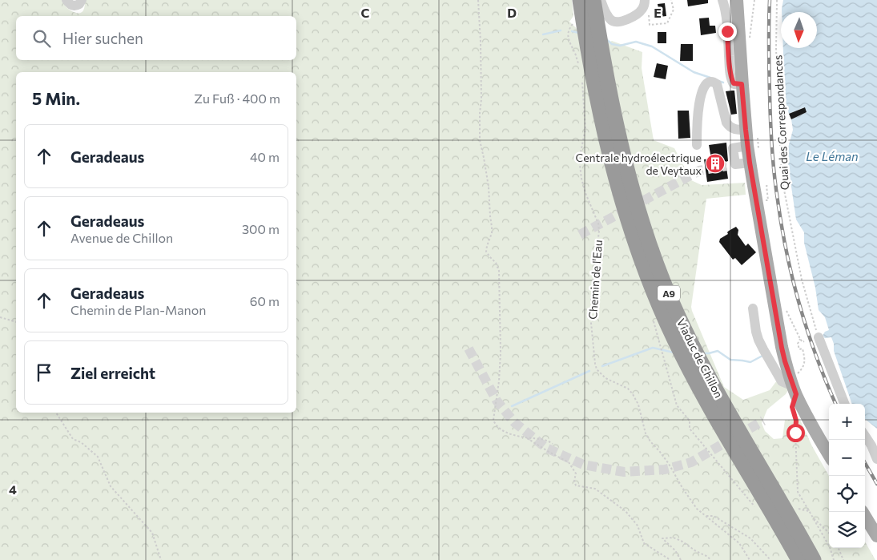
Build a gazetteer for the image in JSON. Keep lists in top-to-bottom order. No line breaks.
{"streets":{"highway":["A9","Viaduc de Chillon"],"path":["Quai des Correspondances","Chemin de l'Eau"]},"water":["Le Léman"],"places":{"building":["Centrale hydroélectrique de Veytaux"]},"north":"bottom","page":{"search":"Hier suchen","heading":["5 Min.","Zu Fuß · 400 m"],"list":[["Geradeaus","40 m"],["Geradeaus","Avenue de Chillon","300 m"],["Geradeaus","Chemin de Plan-Manon","60 m"],"Ziel erreicht"],"map_buttons":["+","−"]},"grid":{"columns":["C","D","E"],"rows":["4"]}}
